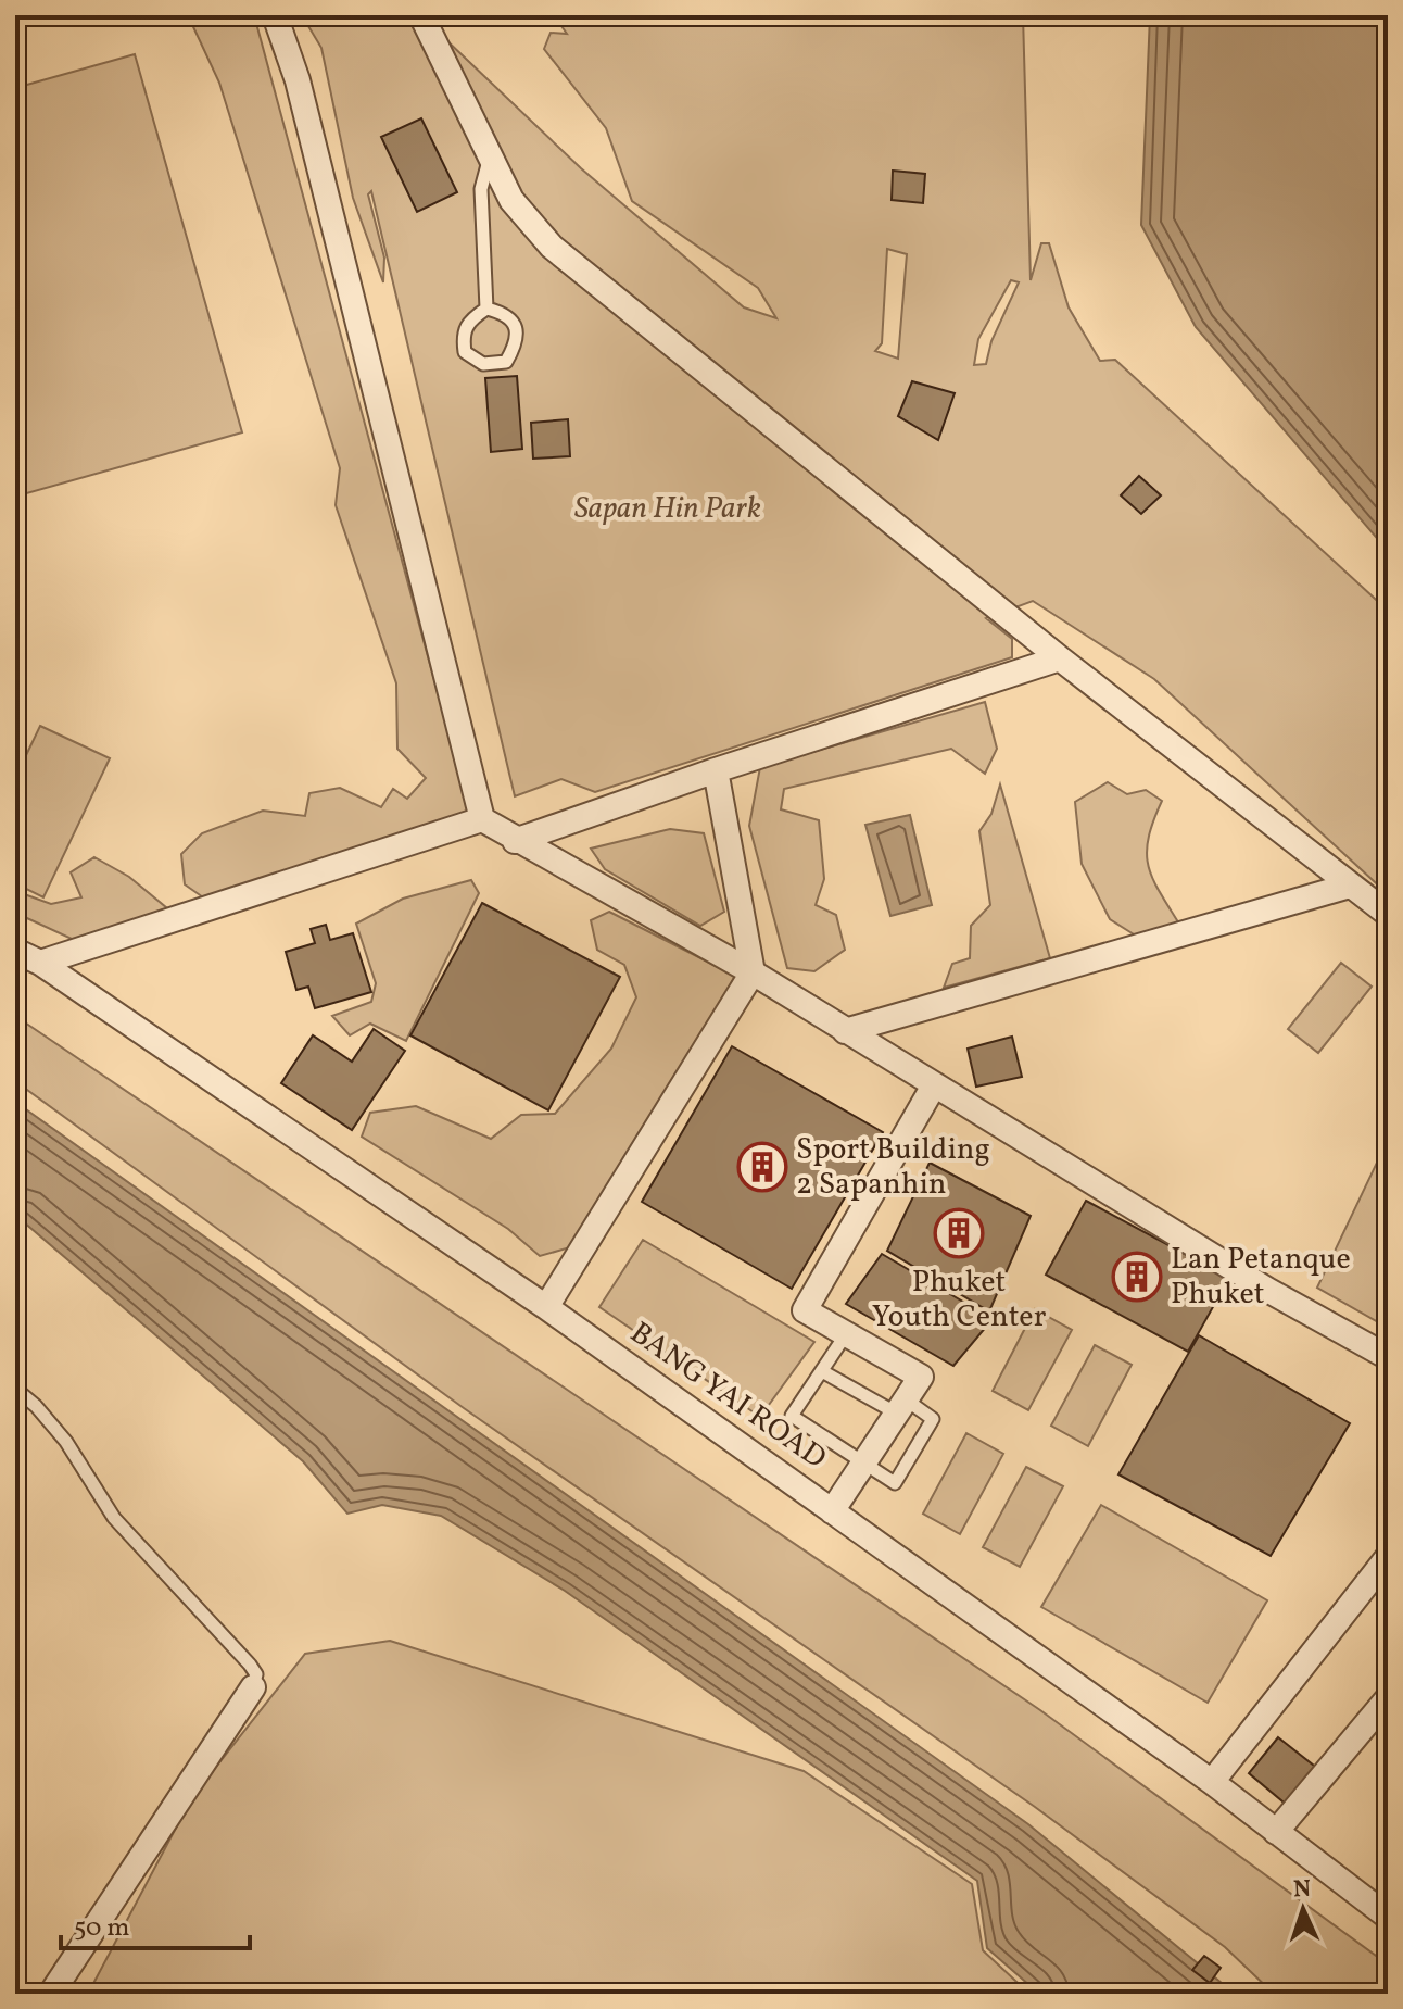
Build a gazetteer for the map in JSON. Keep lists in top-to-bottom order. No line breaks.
{"streets":{"street":["BANG YAI ROAD"]},"parks":["Sapan Hin Park"],"places":{"building":["Sport Building 2 Sapanhin","Phuket Youth Center","Lan Petanque Phuket"]},"scale_bar":"50 m","north":"top"}
